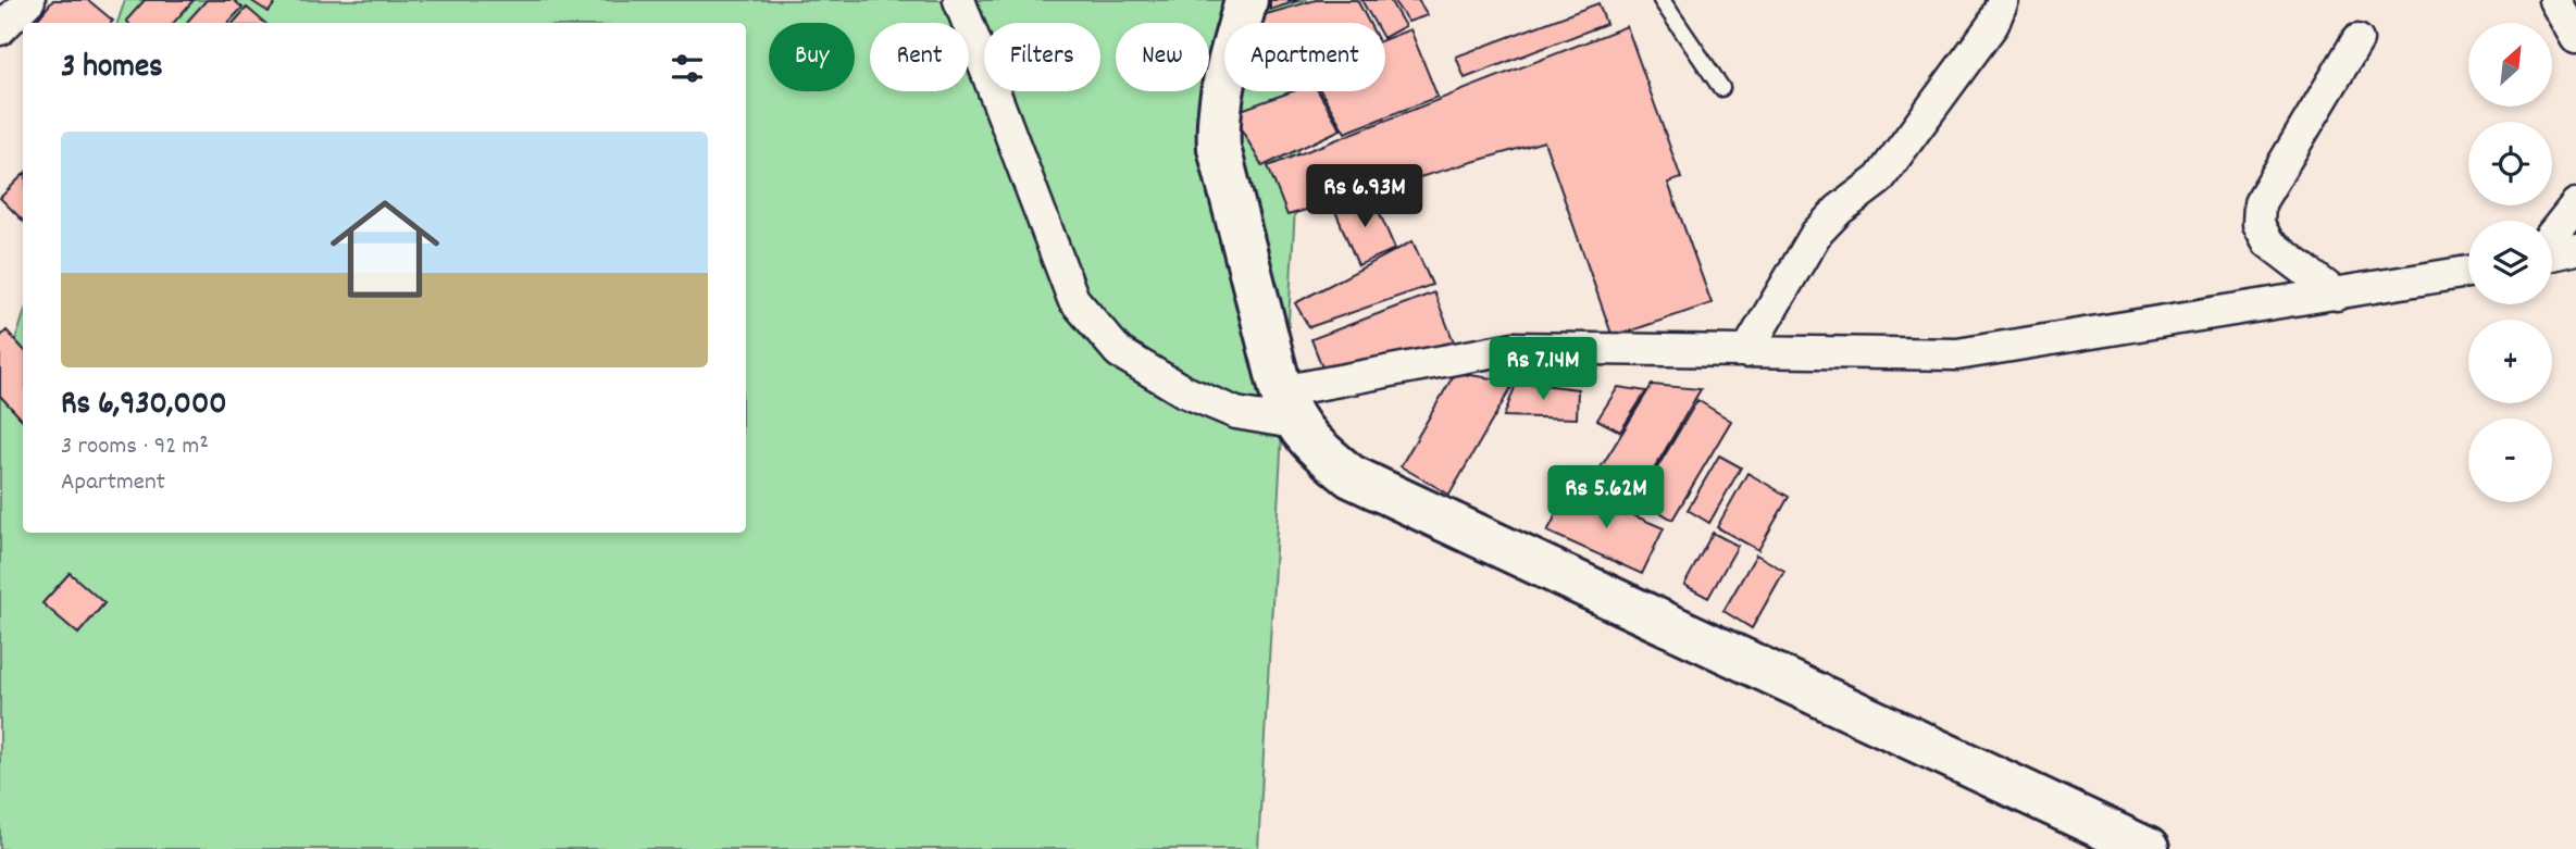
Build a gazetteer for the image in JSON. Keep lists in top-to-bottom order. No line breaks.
{"north":"top right","page":{"map_buttons":["+","−"],"chip":["Buy","Rent","Filters","New","Apartment"],"heading":"3 homes","list":[{"name":"Rs 6,930,000","note":"3 rooms · 92 m² · Apartment"}],"price":["Rs 6.93M","Rs 7.14M","Rs 5.62M"]}}
